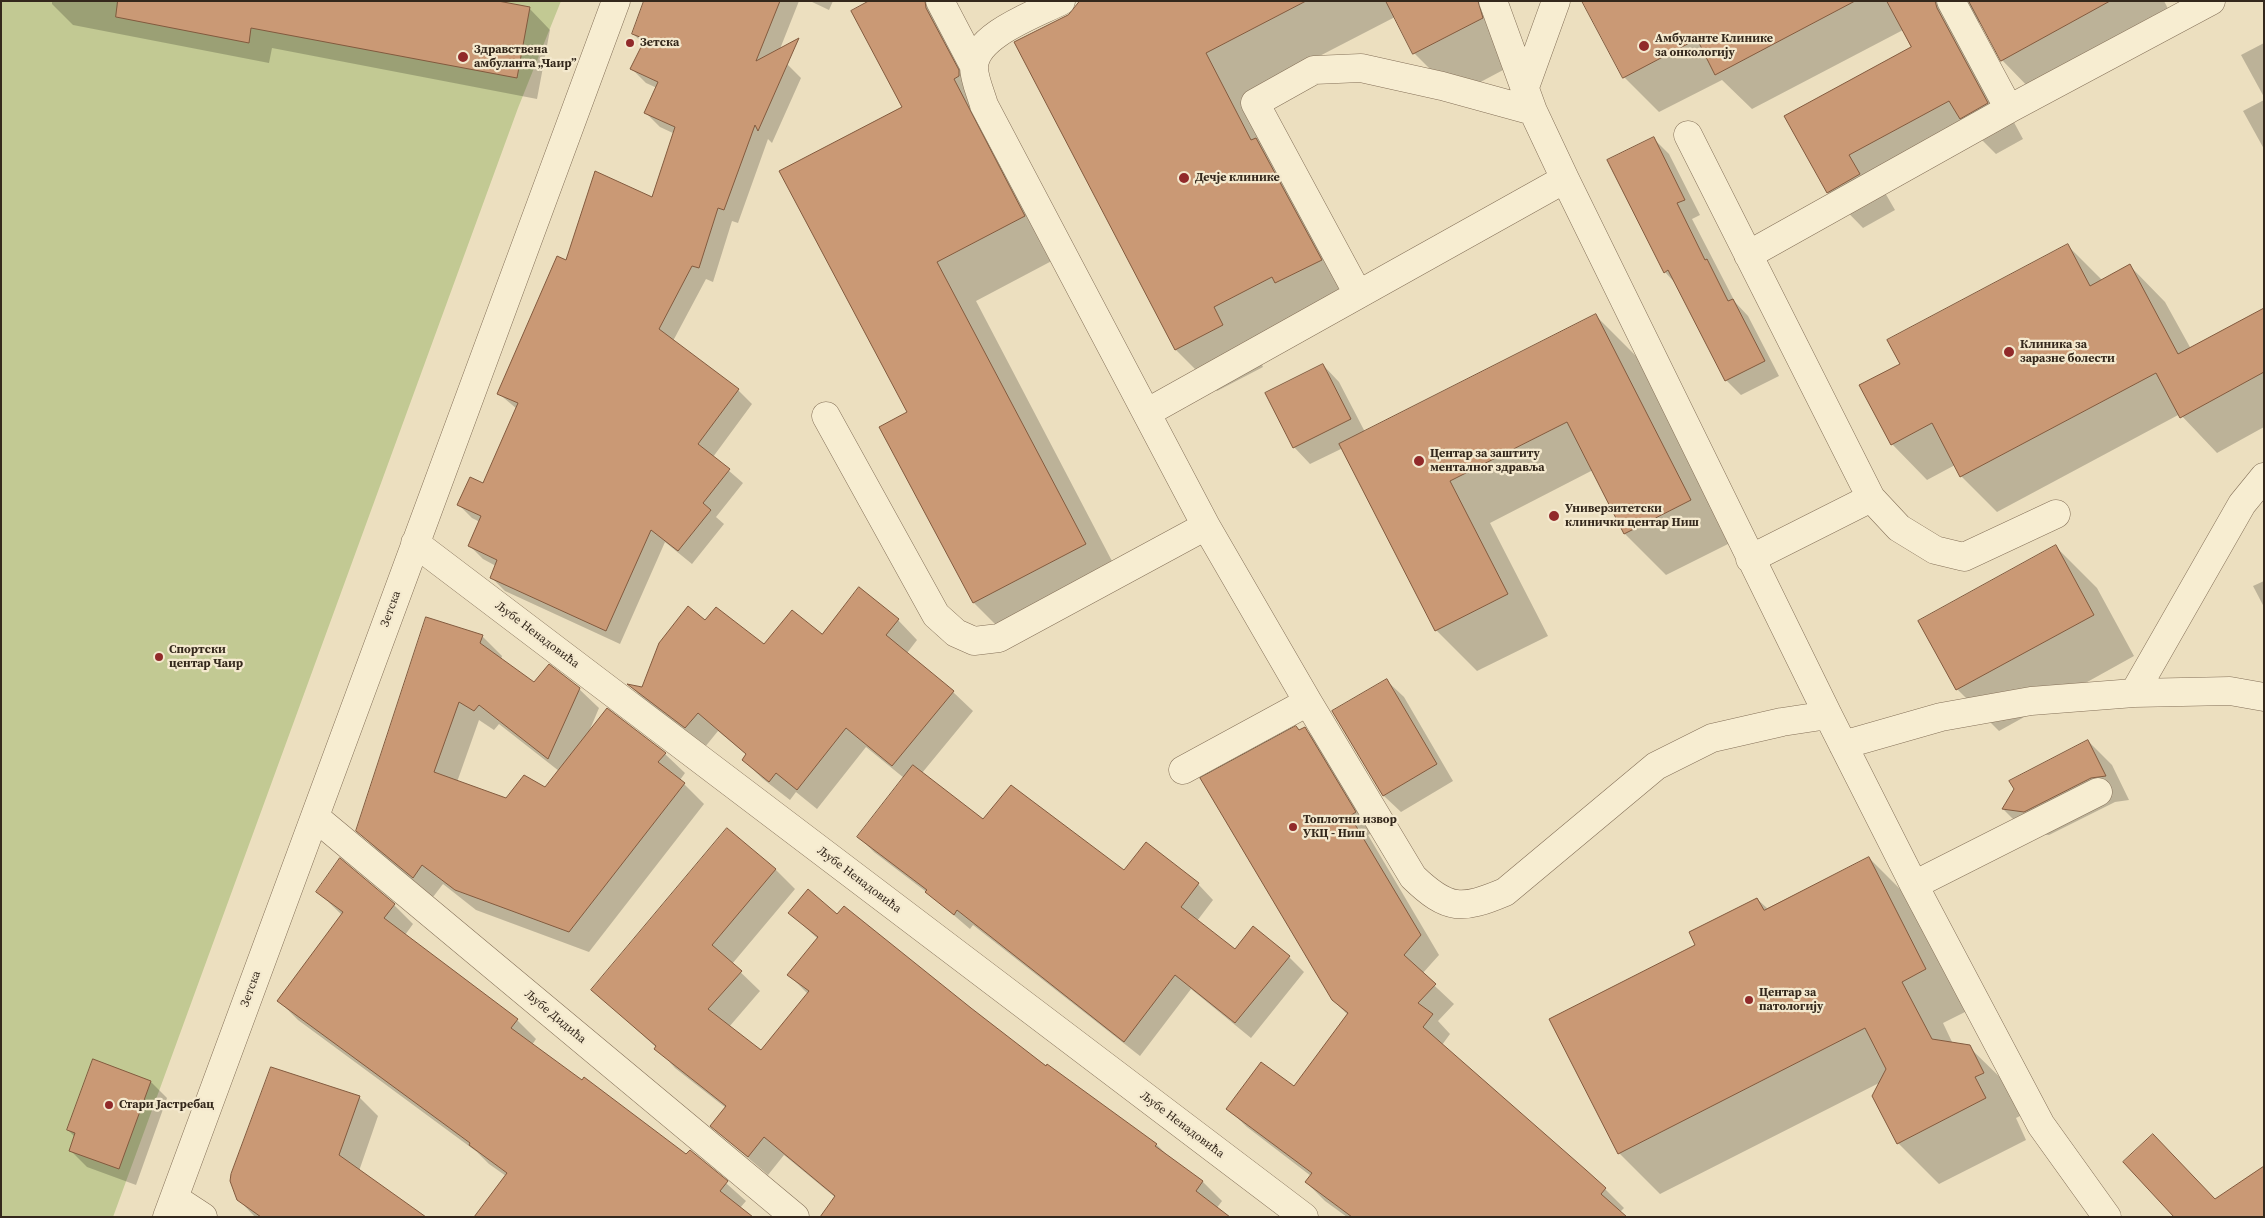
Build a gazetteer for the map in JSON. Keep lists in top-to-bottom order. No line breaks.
{"streets":{"street":["Зетска","Љубе Ненадовића","Љубе Дидића"]},"crossings":[["Зетска","Љубе Ненадовића"],["Зетска","Љубе Дидића"]],"places":["Зетска","Амбуланте Клинике за онкологију","Здравствена амбуланта „Чаир”","Дечје клинике","Клиника за заразне болести","Центар за заштиту менталног здравља","Универзитетски клинички центар Ниш","Спортски центар Чаир","Топлотни извор УКЦ - Ниш","Центар за патологију","Стари Јастребац"]}
